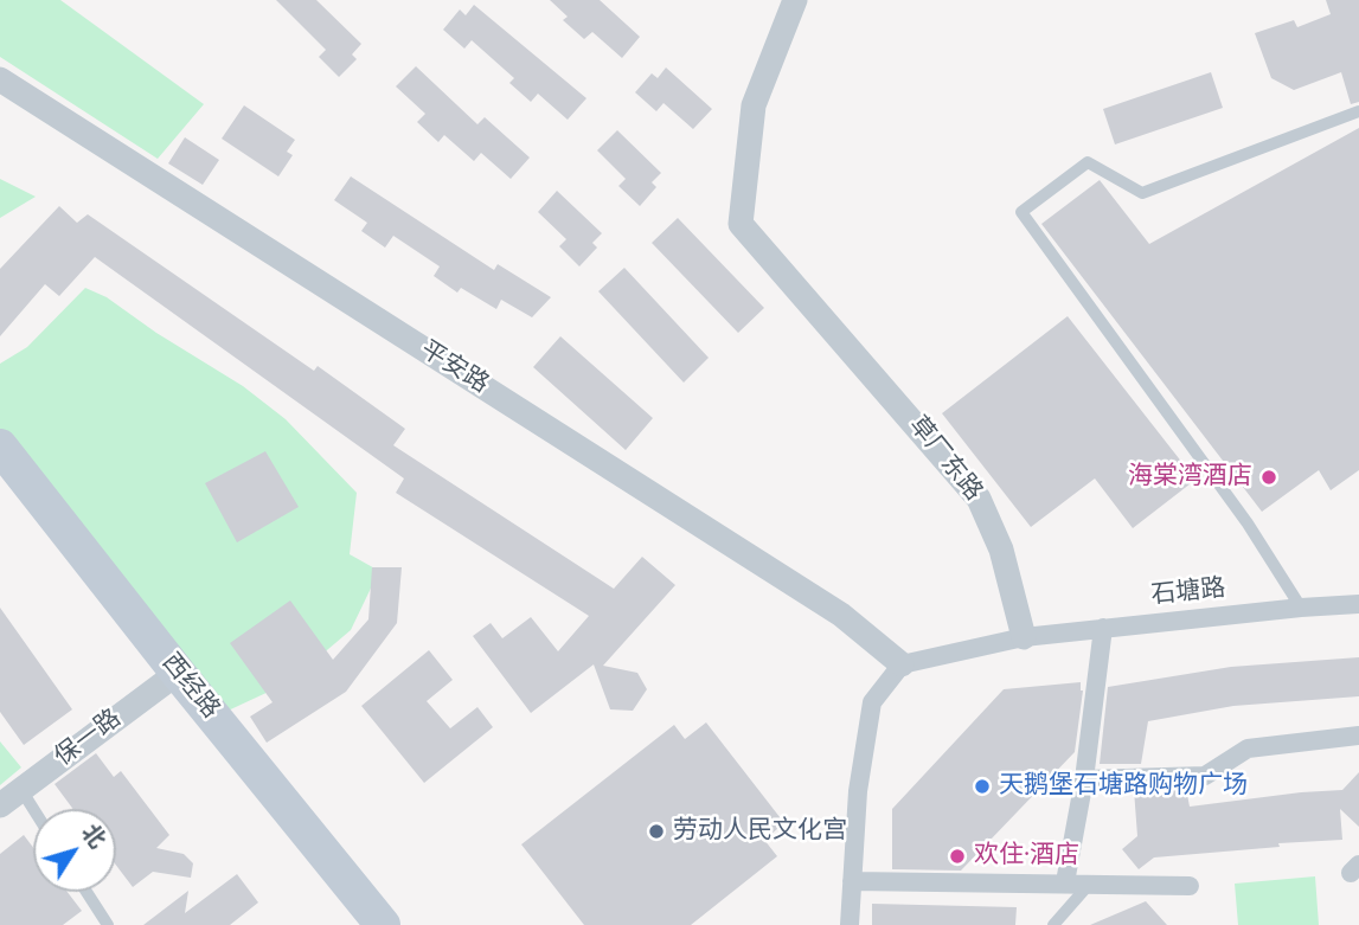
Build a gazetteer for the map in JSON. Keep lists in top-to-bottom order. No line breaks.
{"streets":{"main road":["西经路"],"street":["平安路","草厂东路","石塘路","保一路"]},"crossings":[["草厂东路","石塘路"],["西经路","保一路"]],"places":["海棠湾酒店","天鹅堡石塘路购物广场","劳动人民文化宫","欢住·酒店"],"north":"top right"}
